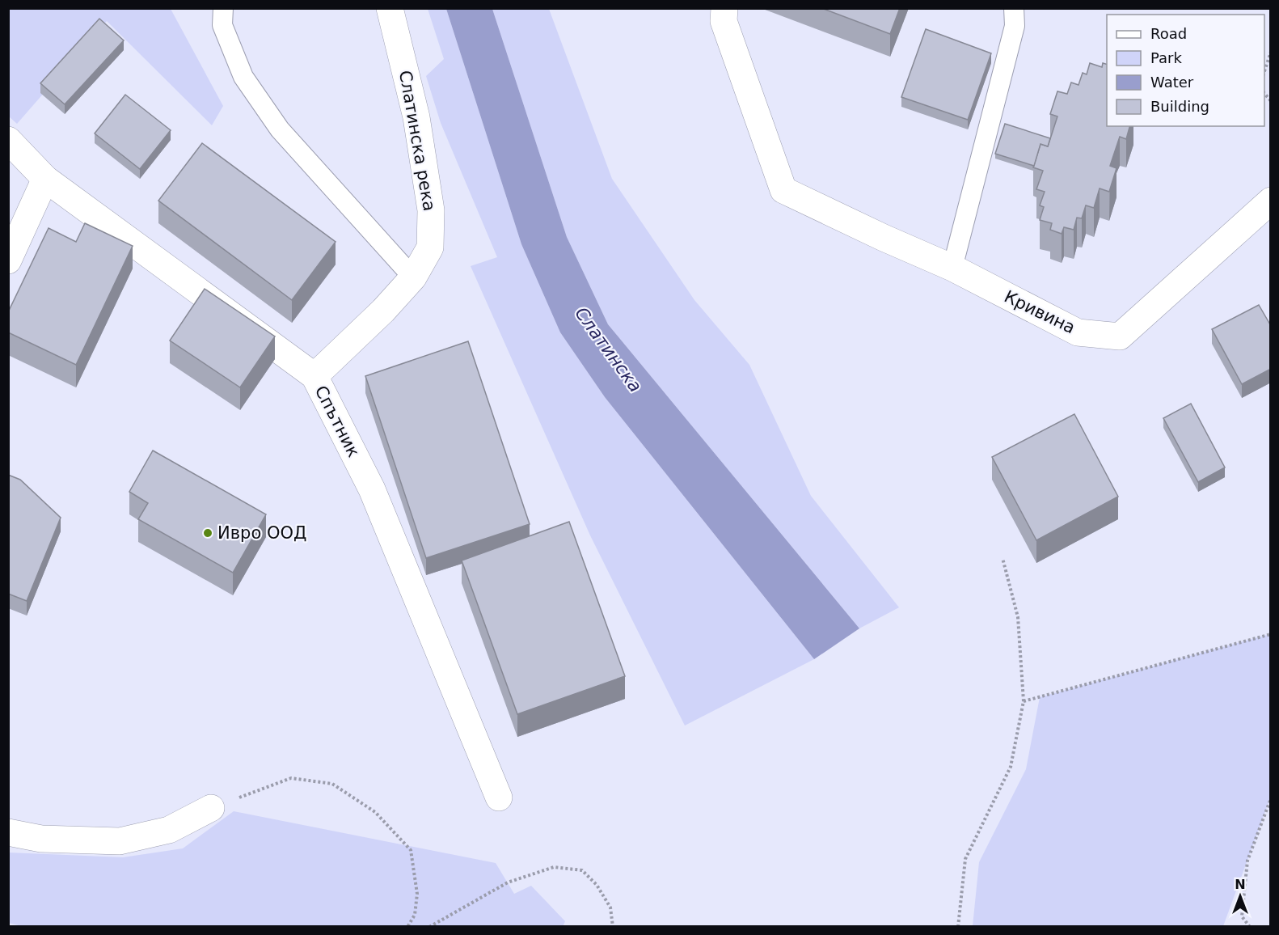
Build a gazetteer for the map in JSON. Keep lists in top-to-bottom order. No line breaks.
{"streets":{"street":["Слатинска река","Кривина","Спътник"]},"crossings":[["Слатинска река","Спътник"]],"water":["Слатинска"],"places":["Ивро ООД"],"legend":["Road","Park","Water","Building"],"north":"top"}
